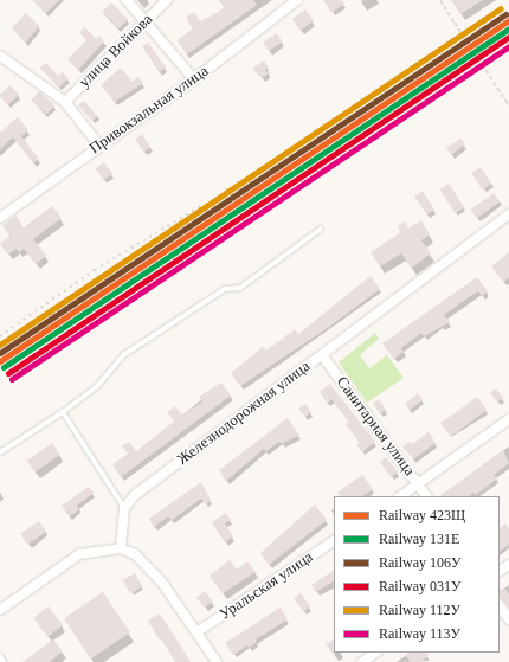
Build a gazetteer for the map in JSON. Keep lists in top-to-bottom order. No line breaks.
{"streets":{"street":["улица Войкова","Привокзальная улица","Железнодорожная улица","Санитарная улица","Уральская улица"]},"crossings":[["Железнодорожная улица","Санитарная улица"]],"lines":["rail line 112У","rail line 106У","rail line 423Щ","rail line 131Е","rail line 031У","rail line 113У"],"legend":["Railway 423Щ","Railway 131Е","Railway 106У","Railway 031У","Railway 112У","Railway 113У"]}
